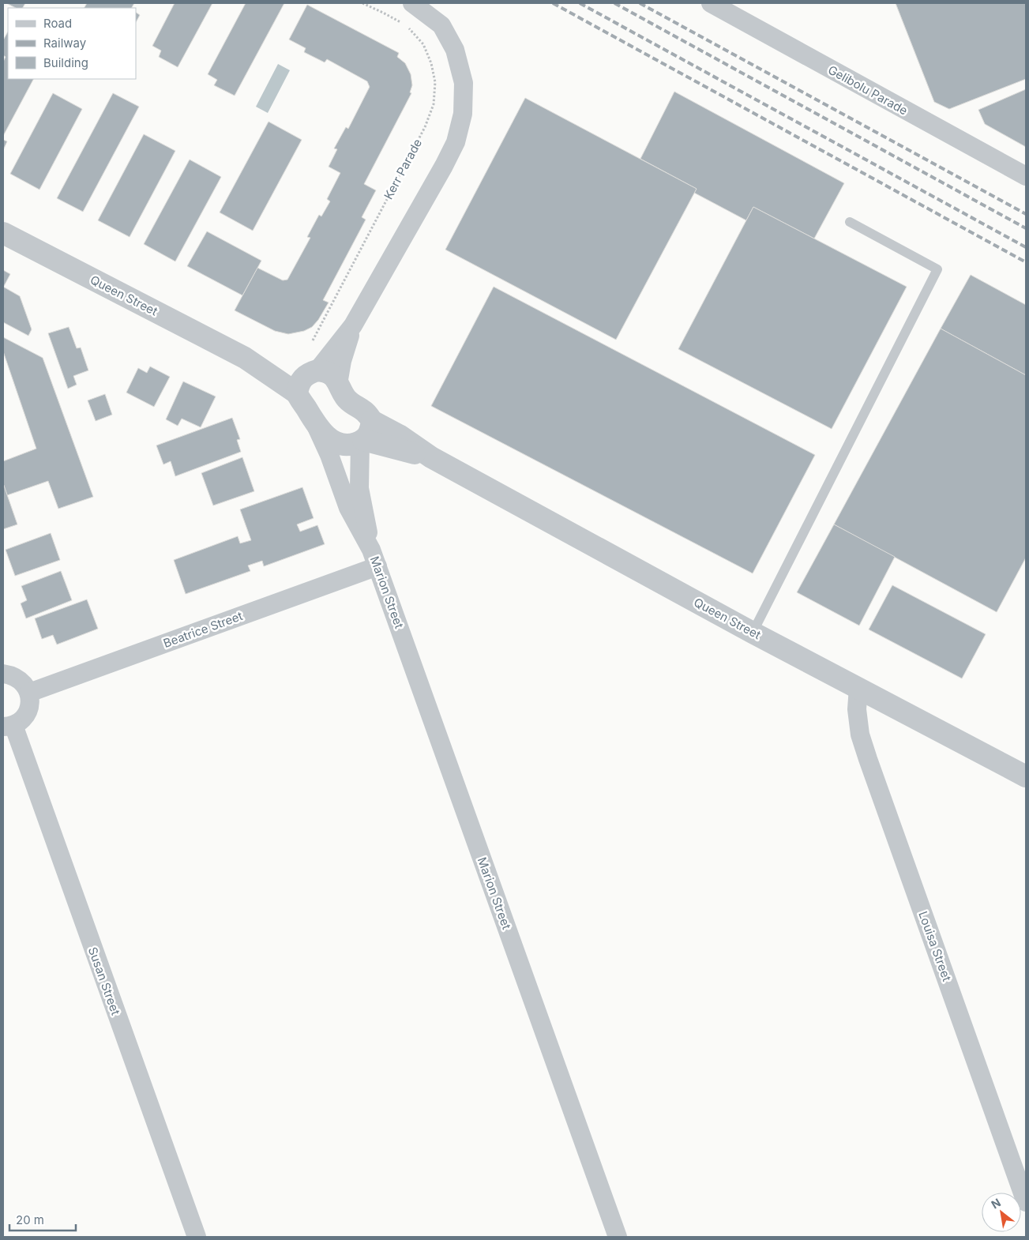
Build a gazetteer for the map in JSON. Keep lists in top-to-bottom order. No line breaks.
{"streets":{"street":["Gelibolu Parade","Queen Street","Marion Street","Beatrice Street","Louisa Street","Susan Street"],"path":["Kerr Parade"]},"crossings":[["Queen Street","Marion Street"],["Queen Street","Louisa Street"],["Marion Street","Beatrice Street"]],"legend":["Road","Railway","Building"],"scale_bar":"20 m","north":"top left"}
